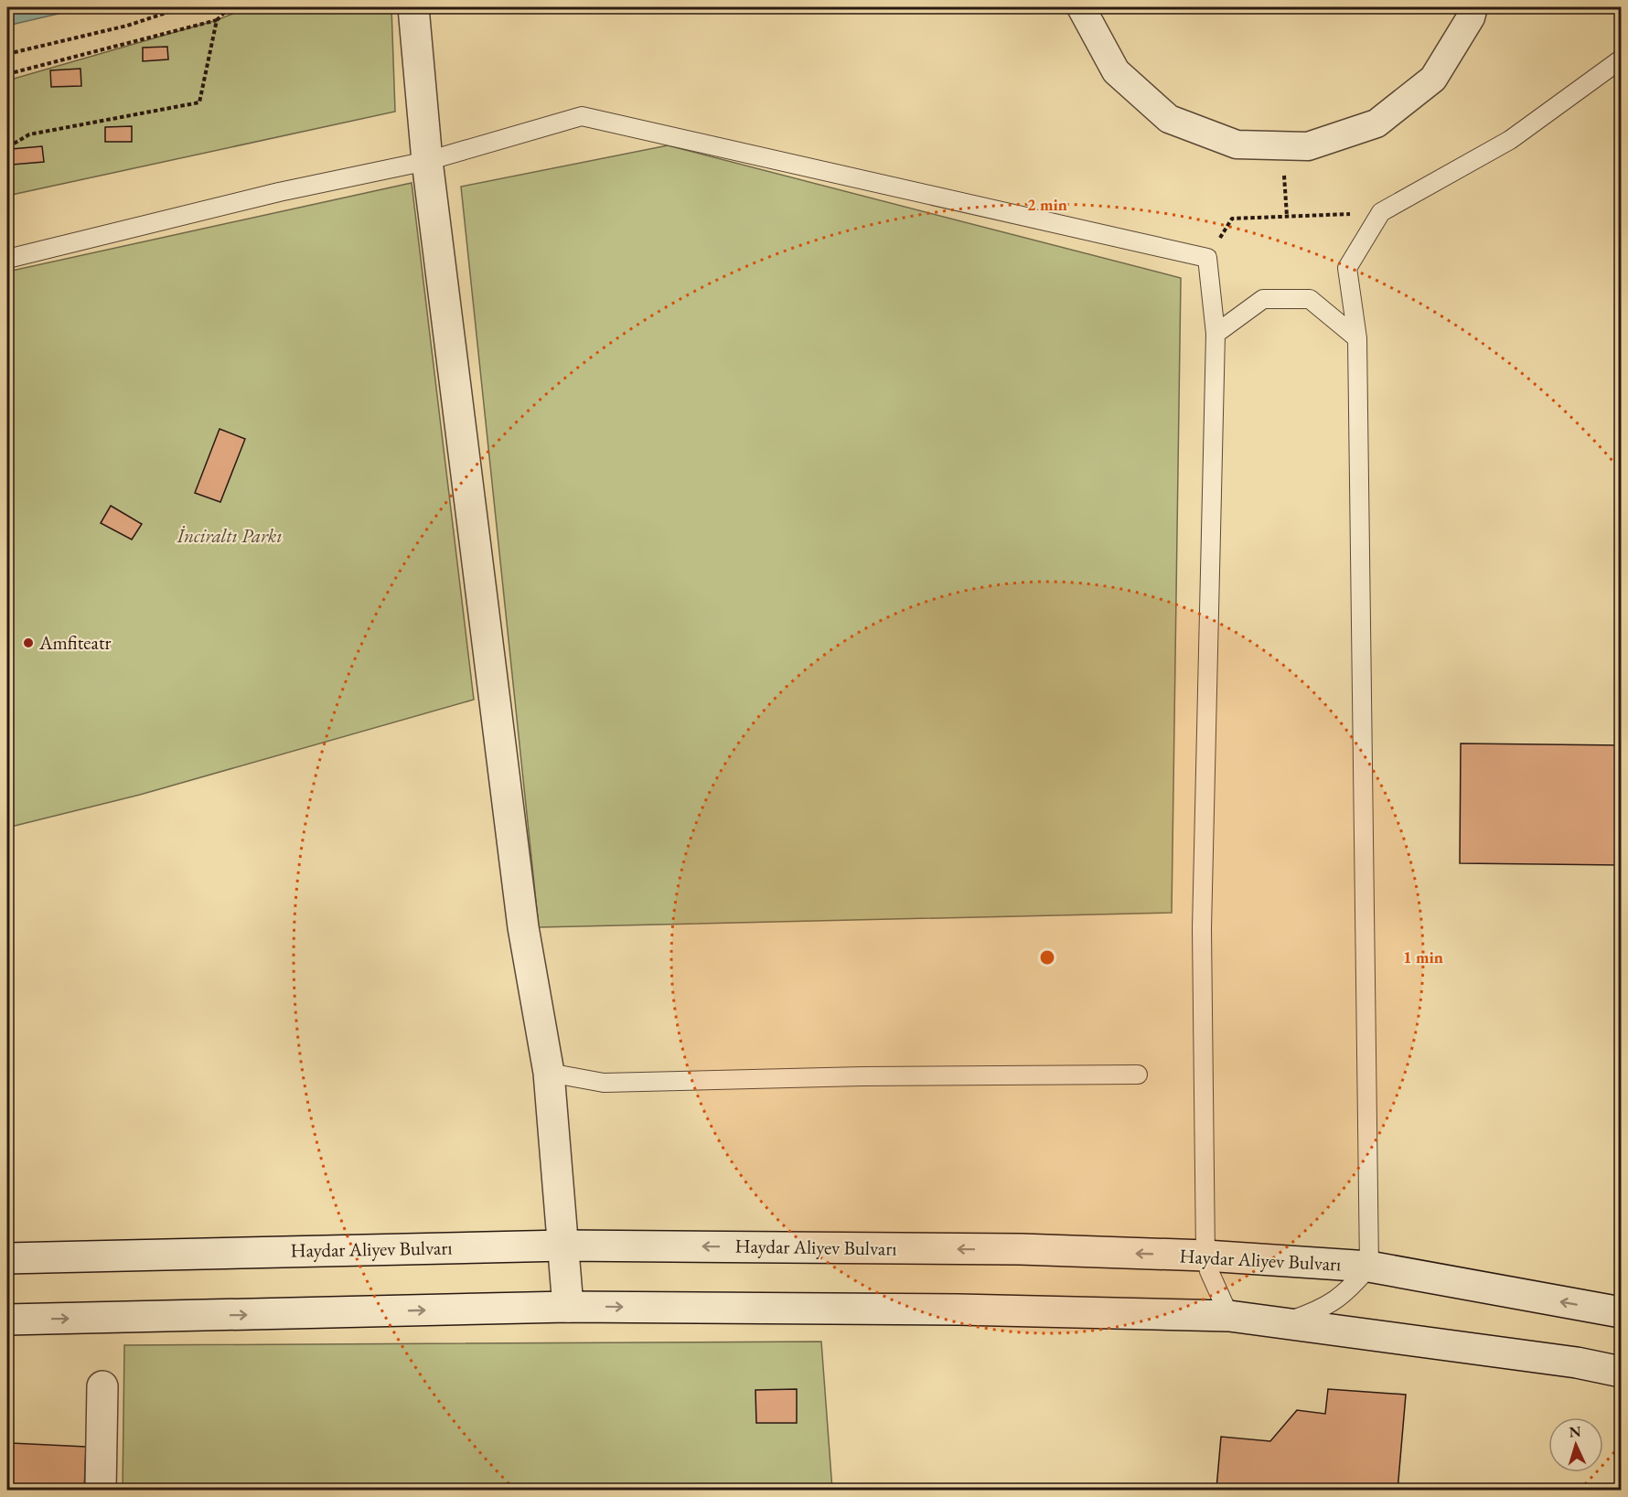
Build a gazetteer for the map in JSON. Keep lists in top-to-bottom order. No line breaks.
{"streets":{"main road":["Haydar Aliyev Bulvarı"]},"parks":["İnciraltı Parkı"],"places":["Amfiteatr"],"north":"top","rings":["2 min","1 min"]}
